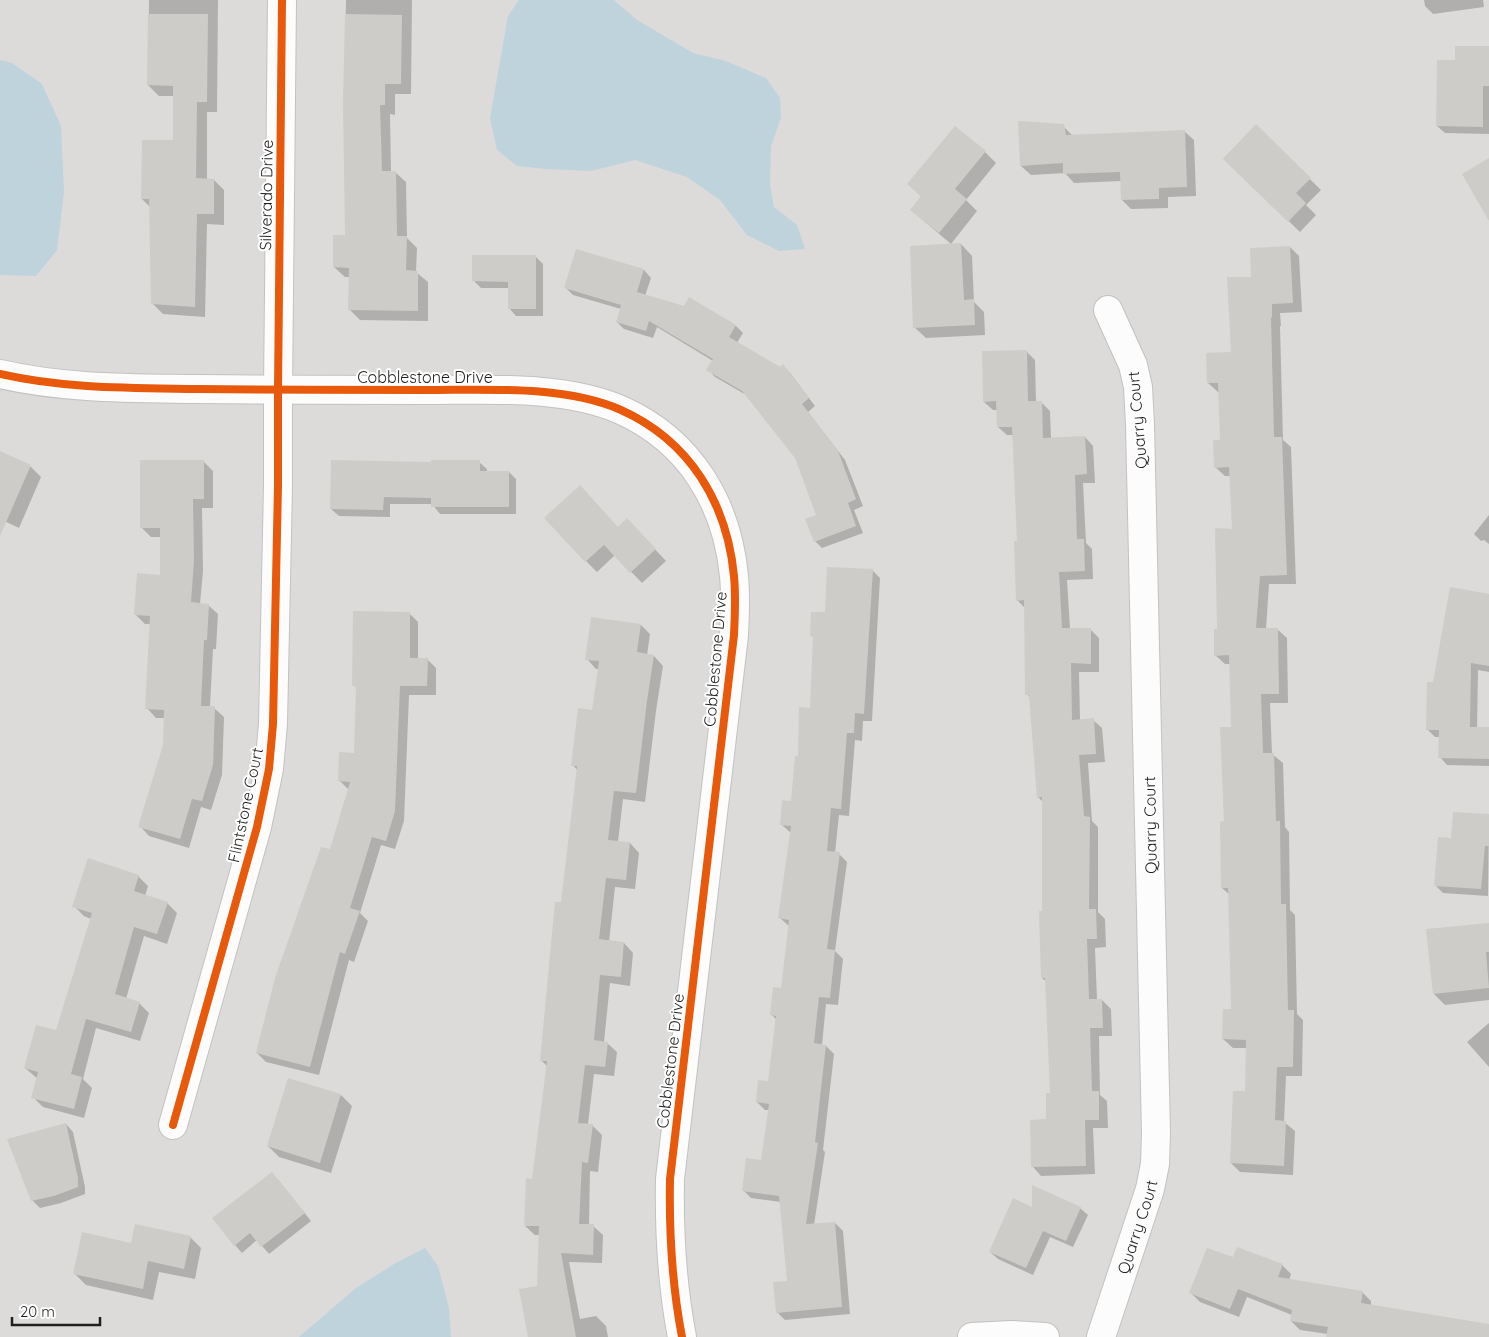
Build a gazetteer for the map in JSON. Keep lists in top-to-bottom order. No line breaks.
{"streets":{"street":["Silverado Drive","Cobblestone Drive","Quarry Court","Flintstone Court"]},"crossings":[["Silverado Drive","Cobblestone Drive"],["Silverado Drive","Flintstone Court"],["Cobblestone Drive","Flintstone Court"]],"scale_bar":"20 m"}
